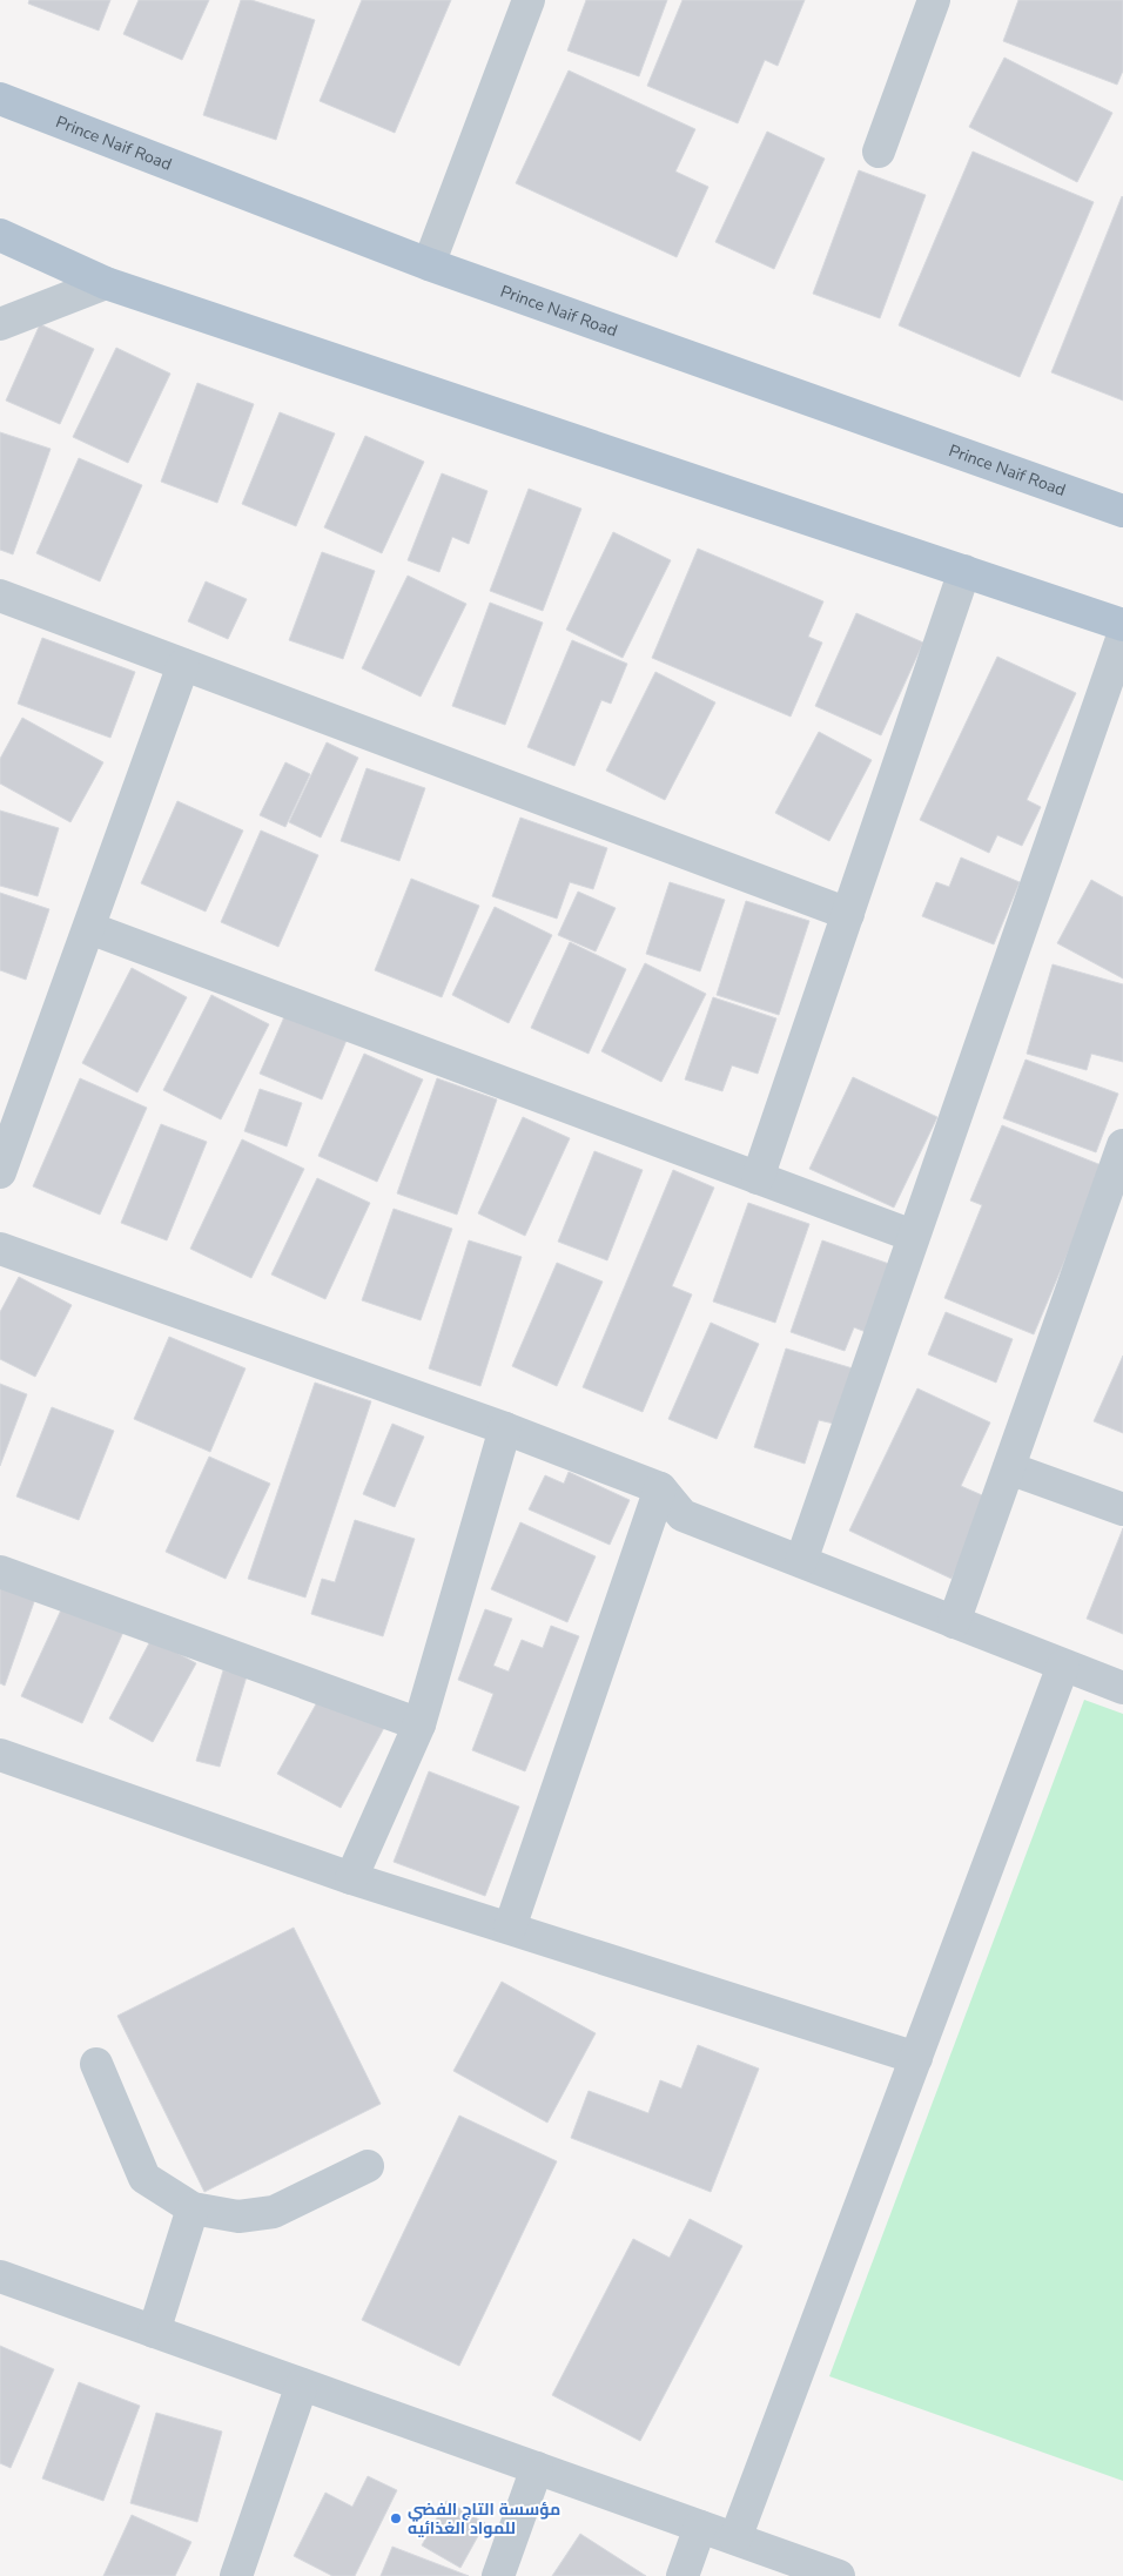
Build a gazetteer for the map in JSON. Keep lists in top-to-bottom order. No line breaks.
{"streets":{"main road":["Prince Naif Road"]},"places":["مؤسسة التاج الفضي للمواد الغذائيه"]}
